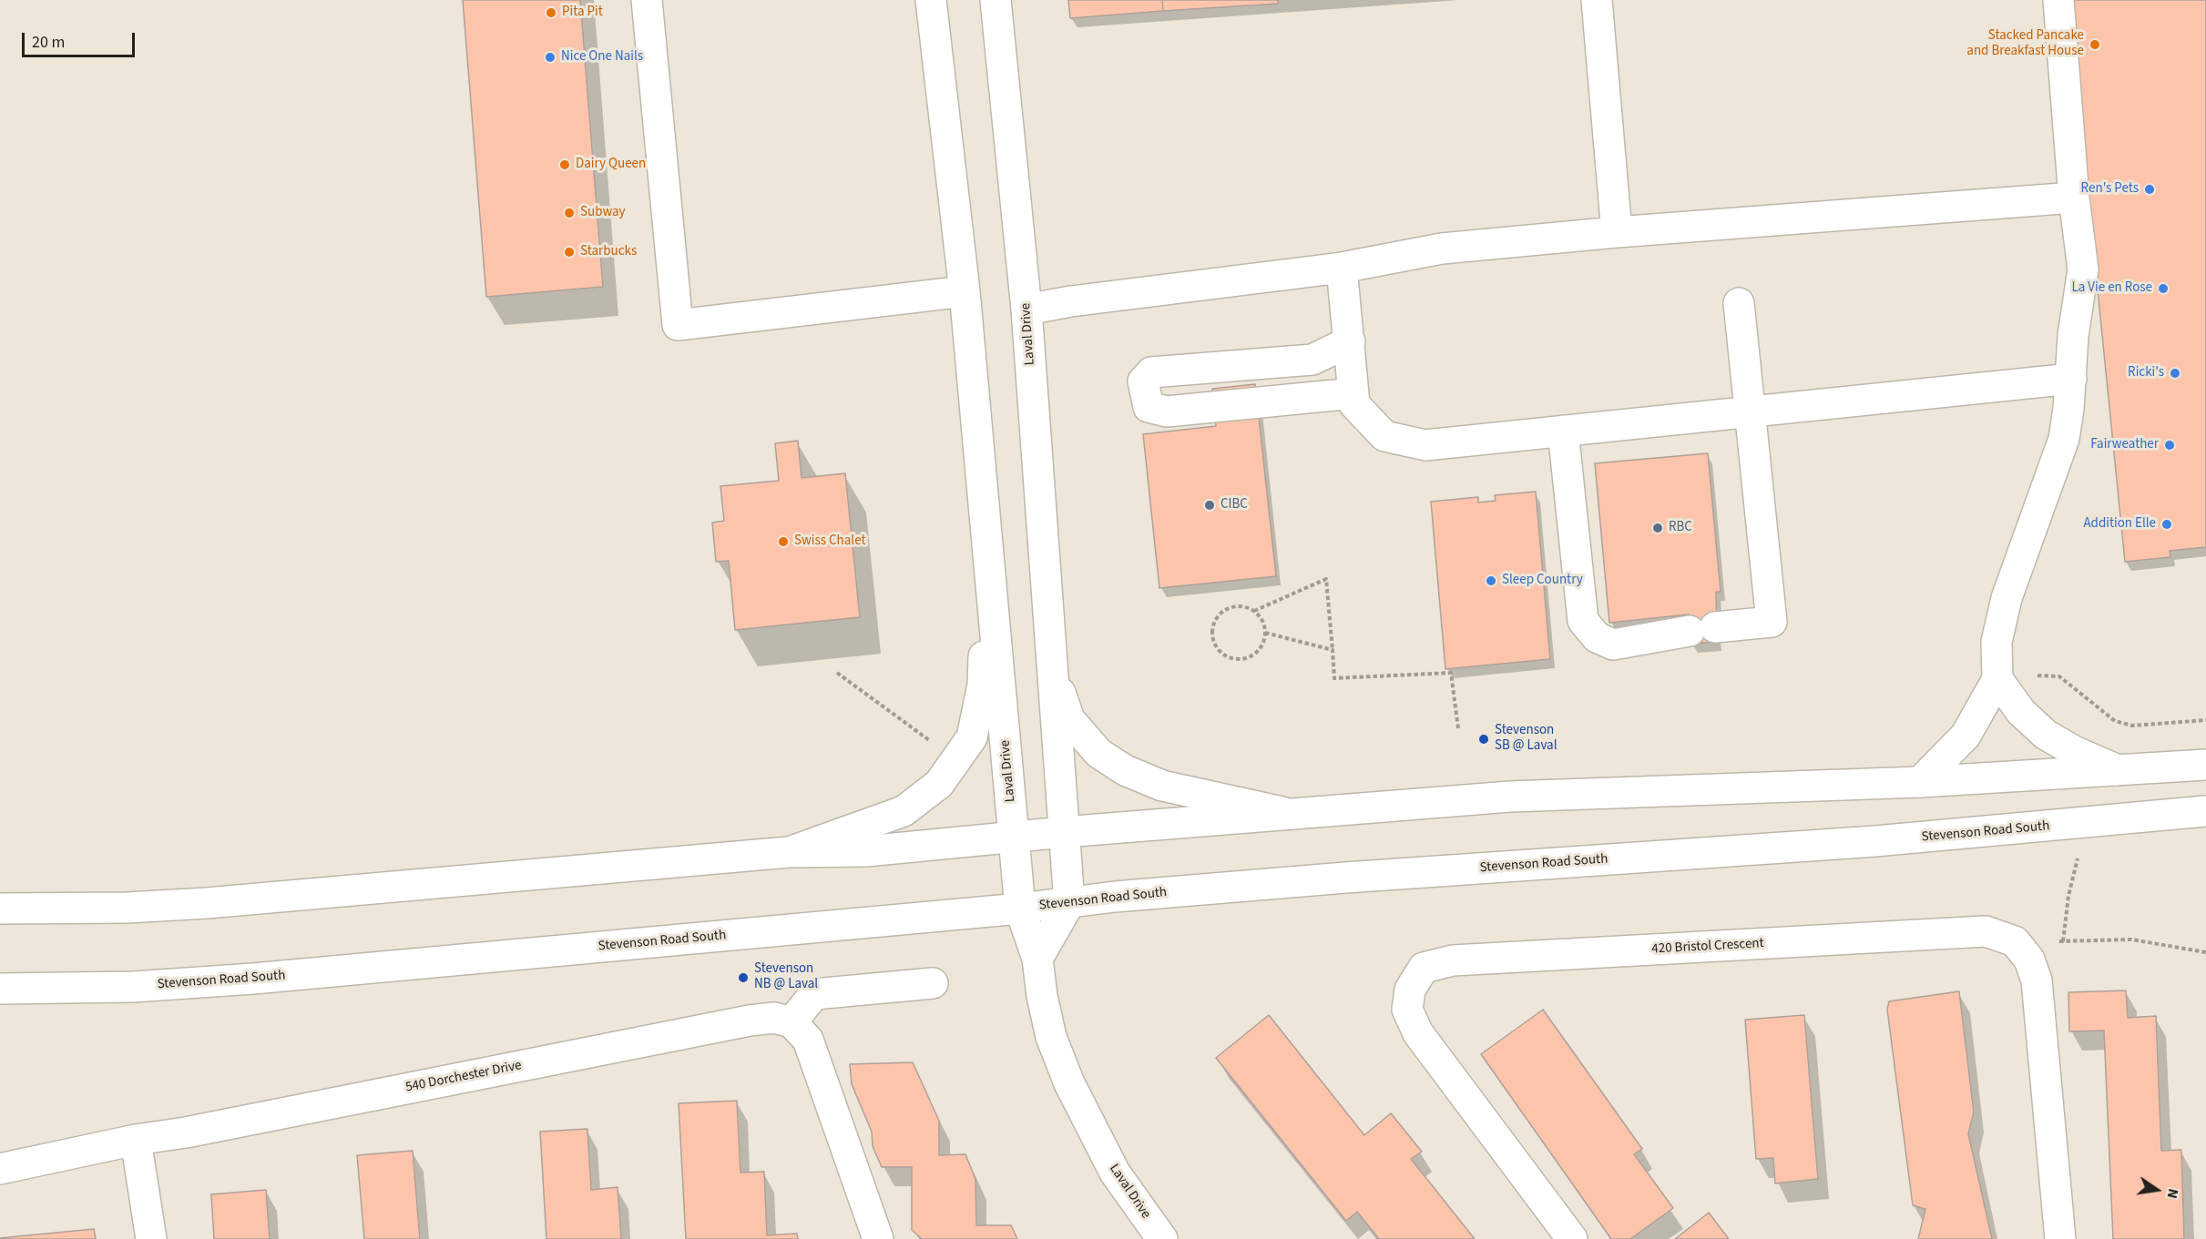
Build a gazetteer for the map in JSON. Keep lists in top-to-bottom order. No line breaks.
{"streets":{"main road":["Laval Drive","Stevenson Road South","420 Bristol Crescent","540 Dorchester Drive"]},"crossings":[["Laval Drive","Stevenson Road South"]],"places":["Pita Pit","Stacked Pancake and Breakfast House","Nice One Nails","Dairy Queen","Ren's Pets","Subway","Starbucks","La Vie en Rose","Ricki's","Fairweather","CIBC","Addition Elle","RBC","Swiss Chalet","Sleep Country","Stevenson SB @ Laval","Stevenson NB @ Laval"],"scale_bar":"20 m","north":"right"}
